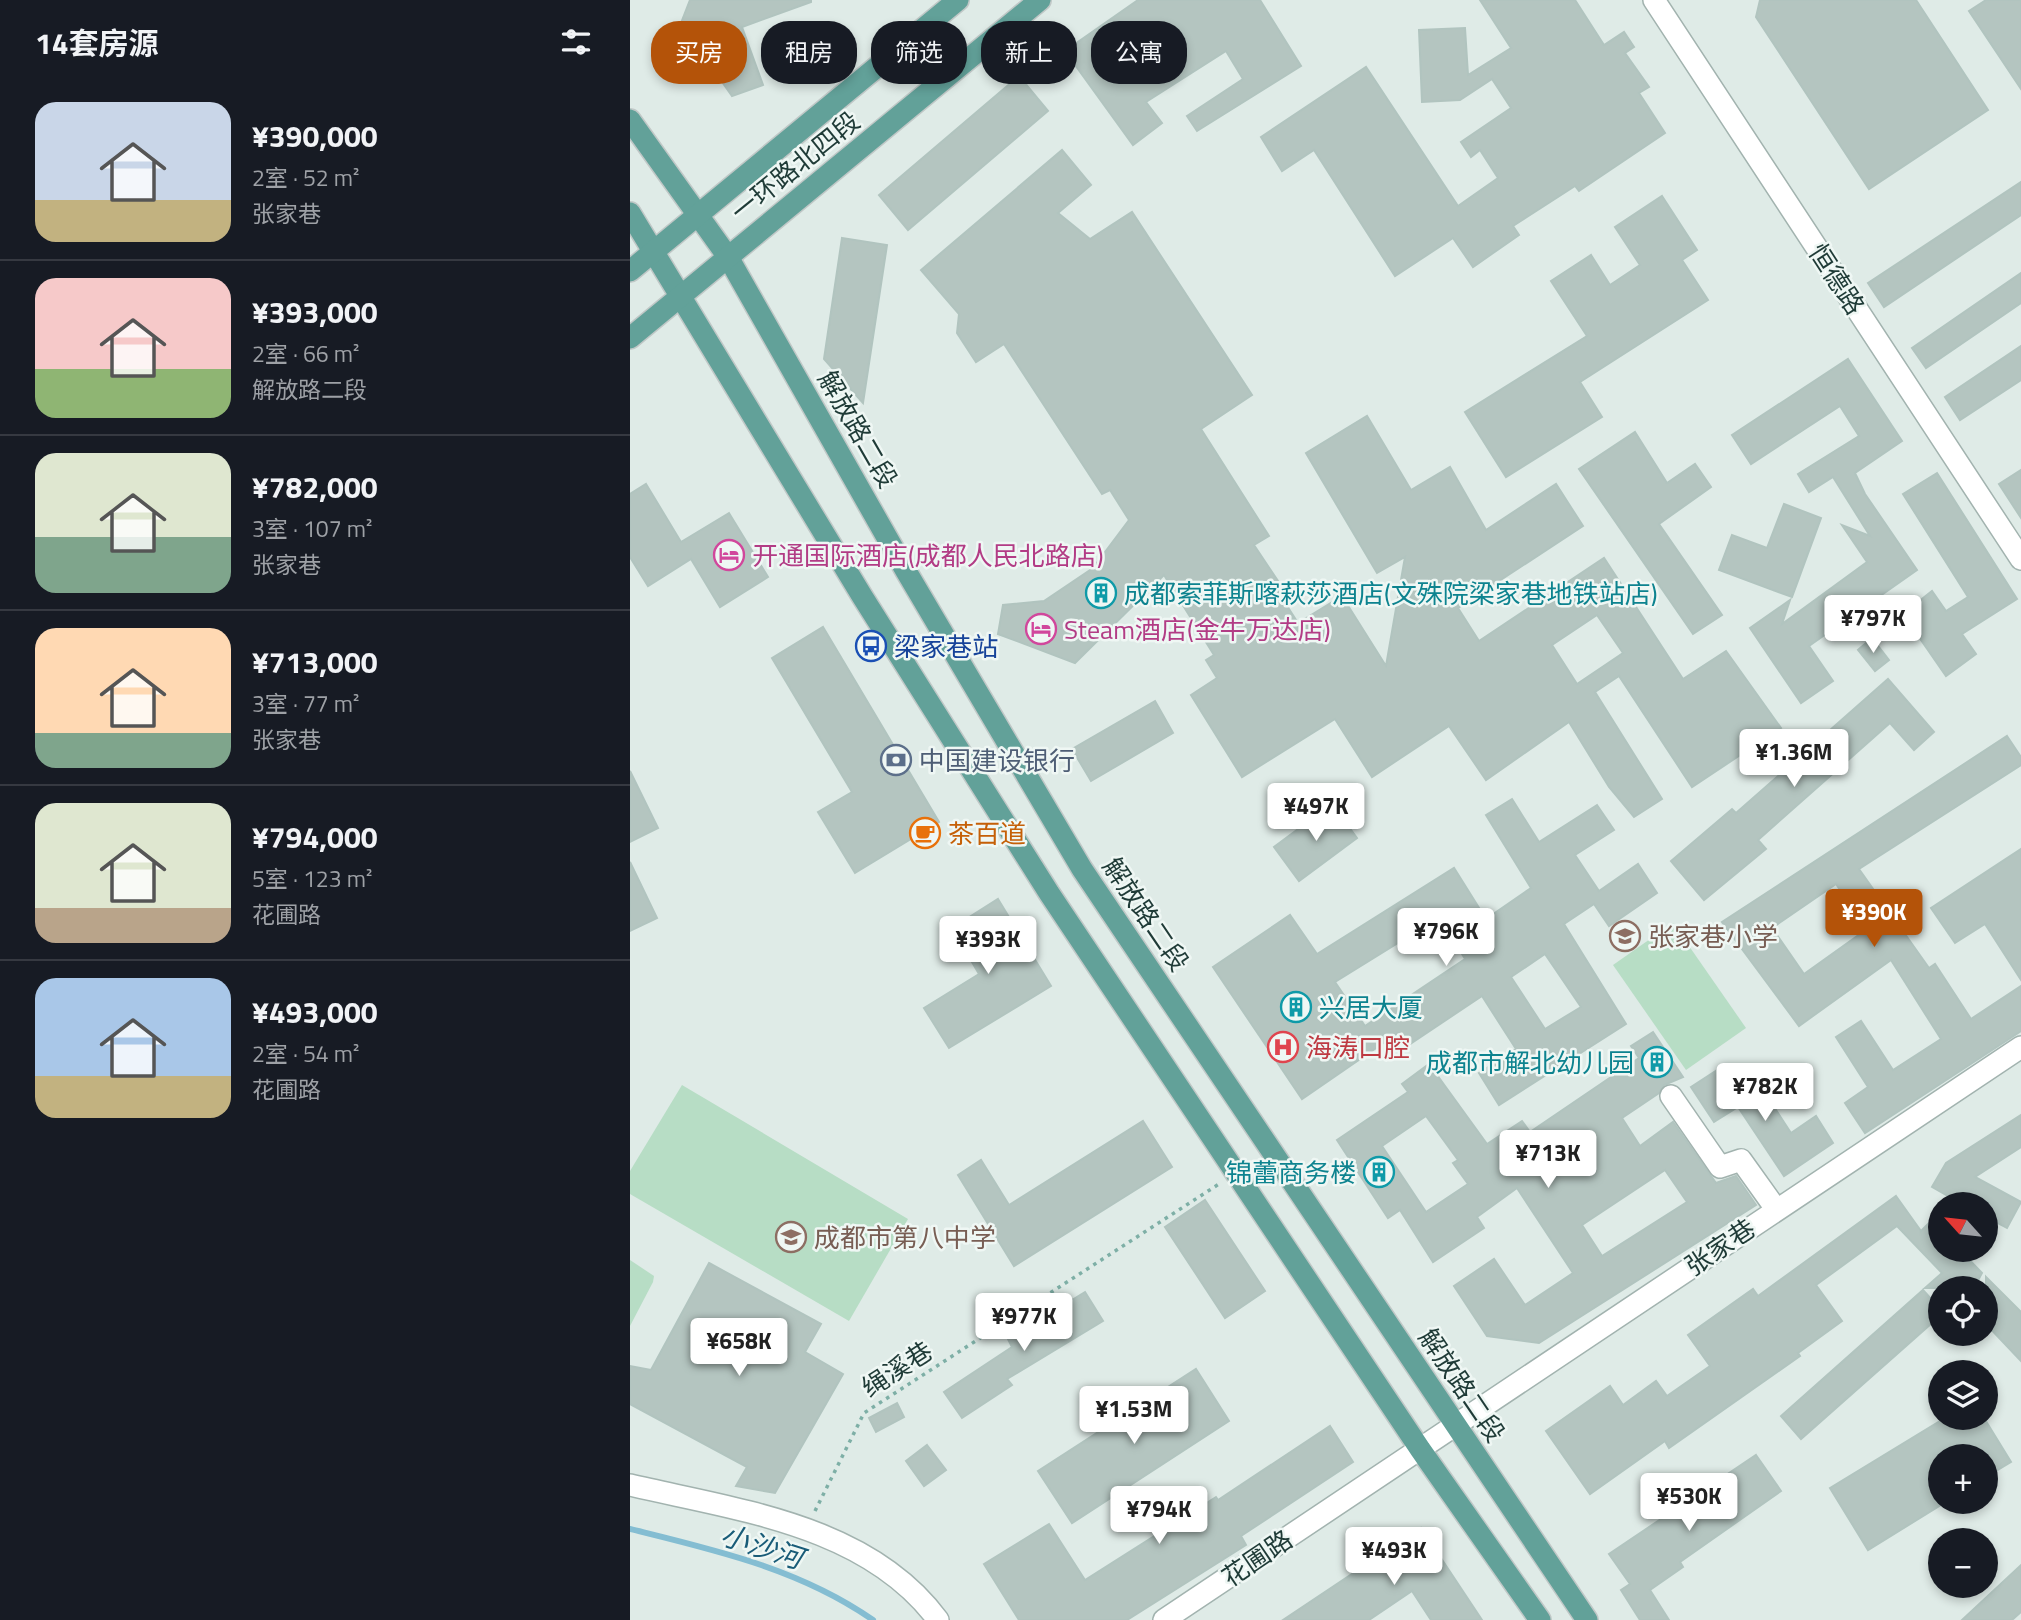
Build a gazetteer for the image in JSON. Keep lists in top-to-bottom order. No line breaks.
{"streets":{"main road":["一环路北四段","解放路二段"],"street":["恒德路","张家巷","花圃路"],"path":["绳溪巷"]},"crossings":[["一环路北四段","解放路二段"],["解放路二段","张家巷"],["张家巷","花圃路"]],"water":["小沙河"],"places":{"hotel":["开通国际酒店(成都人民北路店)","Steam酒店(金牛万达店)"],"building":["成都索菲斯喀萩莎酒店(文殊院梁家巷地铁站店)","兴居大厦","成都市解北幼儿园","锦蕾商务楼"],"bus stop":["梁家巷站"],"bank":["中国建设银行"],"cafe":["茶百道"],"school or university":["张家巷小学","成都市第八中学"],"hospital":["海涛口腔"]},"north":"top left","page":{"heading":"14套房源","chip":["买房","租房","筛选","新上","公寓"],"list":[{"name":"¥390,000","note":"2室 · 52 m² · 张家巷"},{"name":"¥393,000","note":"2室 · 66 m² · 解放路二段"},{"name":"¥782,000","note":"3室 · 107 m² · 张家巷"},{"name":"¥713,000","note":"3室 · 77 m² · 张家巷"},{"name":"¥794,000","note":"5室 · 123 m² · 花圃路"},{"name":"¥493,000","note":"2室 · 54 m² · 花圃路"}],"price":["¥797K","¥1.36M","¥497K","¥390K","¥796K","¥393K","¥782K","¥713K","¥977K","¥658K","¥1.53M","¥530K","¥794K","¥493K"],"map_buttons":["+","−"]}}
